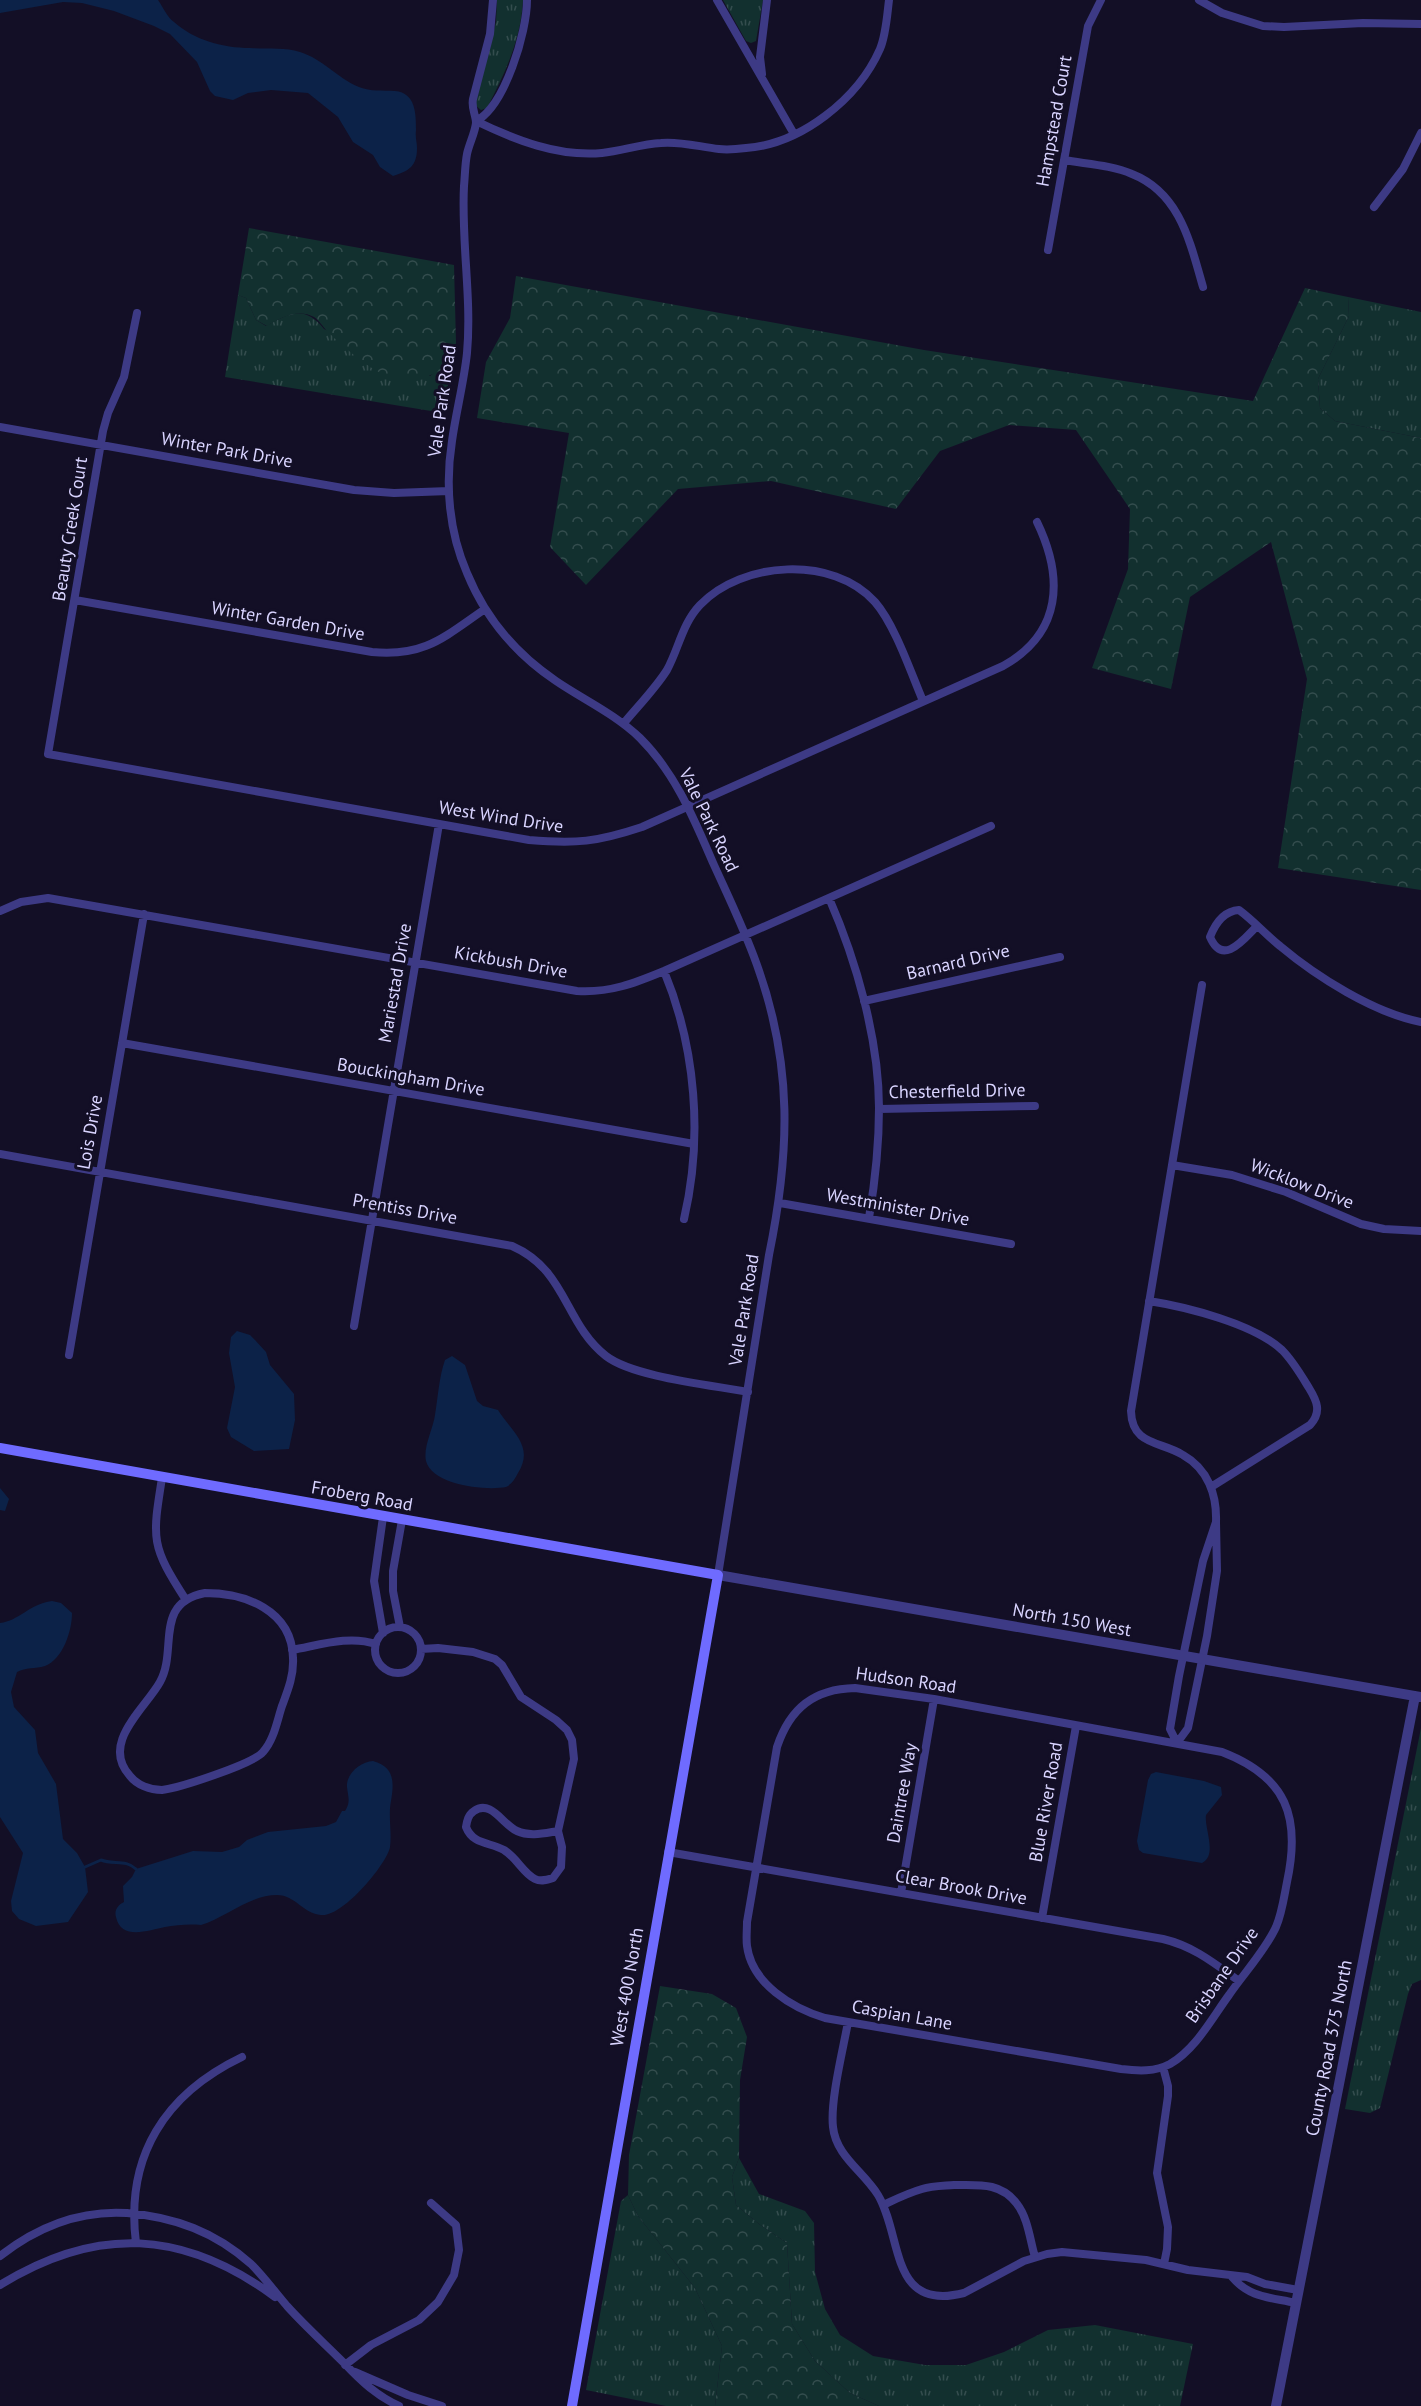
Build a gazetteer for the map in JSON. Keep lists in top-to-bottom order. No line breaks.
{"streets":{"main road":["Froberg Road","West 400 North"],"street":["Hampstead Court","Vale Park Road","Winter Park Drive","Beauty Creek Court","Winter Garden Drive","West Wind Drive","Kickbush Drive","Barnard Drive","Mariestad Drive","Bouckingham Drive","Chesterfield Drive","Lois Drive","Wicklow Drive","Westminister Drive","Prentiss Drive","North 150 West","Hudson Road","Daintree Way","Blue River Road","Clear Brook Drive","Brisbane Drive","Caspian Lane","County Road 375 North"]},"crossings":[["Vale Park Road","Winter Park Drive"],["Vale Park Road","Winter Garden Drive"],["Vale Park Road","West Wind Drive"],["Vale Park Road","Kickbush Drive"],["Vale Park Road","Westminister Drive"],["Vale Park Road","Prentiss Drive"],["Vale Park Road","Froberg Road"],["Vale Park Road","North 150 West"],["Vale Park Road","West 400 North"],["Winter Park Drive","Beauty Creek Court"],["Beauty Creek Court","Winter Garden Drive"],["Beauty Creek Court","West Wind Drive"],["West Wind Drive","Mariestad Drive"],["Kickbush Drive","Mariestad Drive"],["Kickbush Drive","Lois Drive"],["Mariestad Drive","Bouckingham Drive"],["Mariestad Drive","Prentiss Drive"],["Bouckingham Drive","Lois Drive"],["Lois Drive","Prentiss Drive"],["Froberg Road","North 150 West"],["Froberg Road","West 400 North"],["North 150 West","West 400 North"],["North 150 West","County Road 375 North"],["Hudson Road","Daintree Way"],["Hudson Road","Blue River Road"],["Hudson Road","Clear Brook Drive"],["Hudson Road","Brisbane Drive"],["Hudson Road","Caspian Lane"],["Daintree Way","Clear Brook Drive"],["Blue River Road","Clear Brook Drive"],["Clear Brook Drive","Brisbane Drive"],["Clear Brook Drive","West 400 North"],["Clear Brook Drive","Caspian Lane"],["Brisbane Drive","Caspian Lane"]]}
